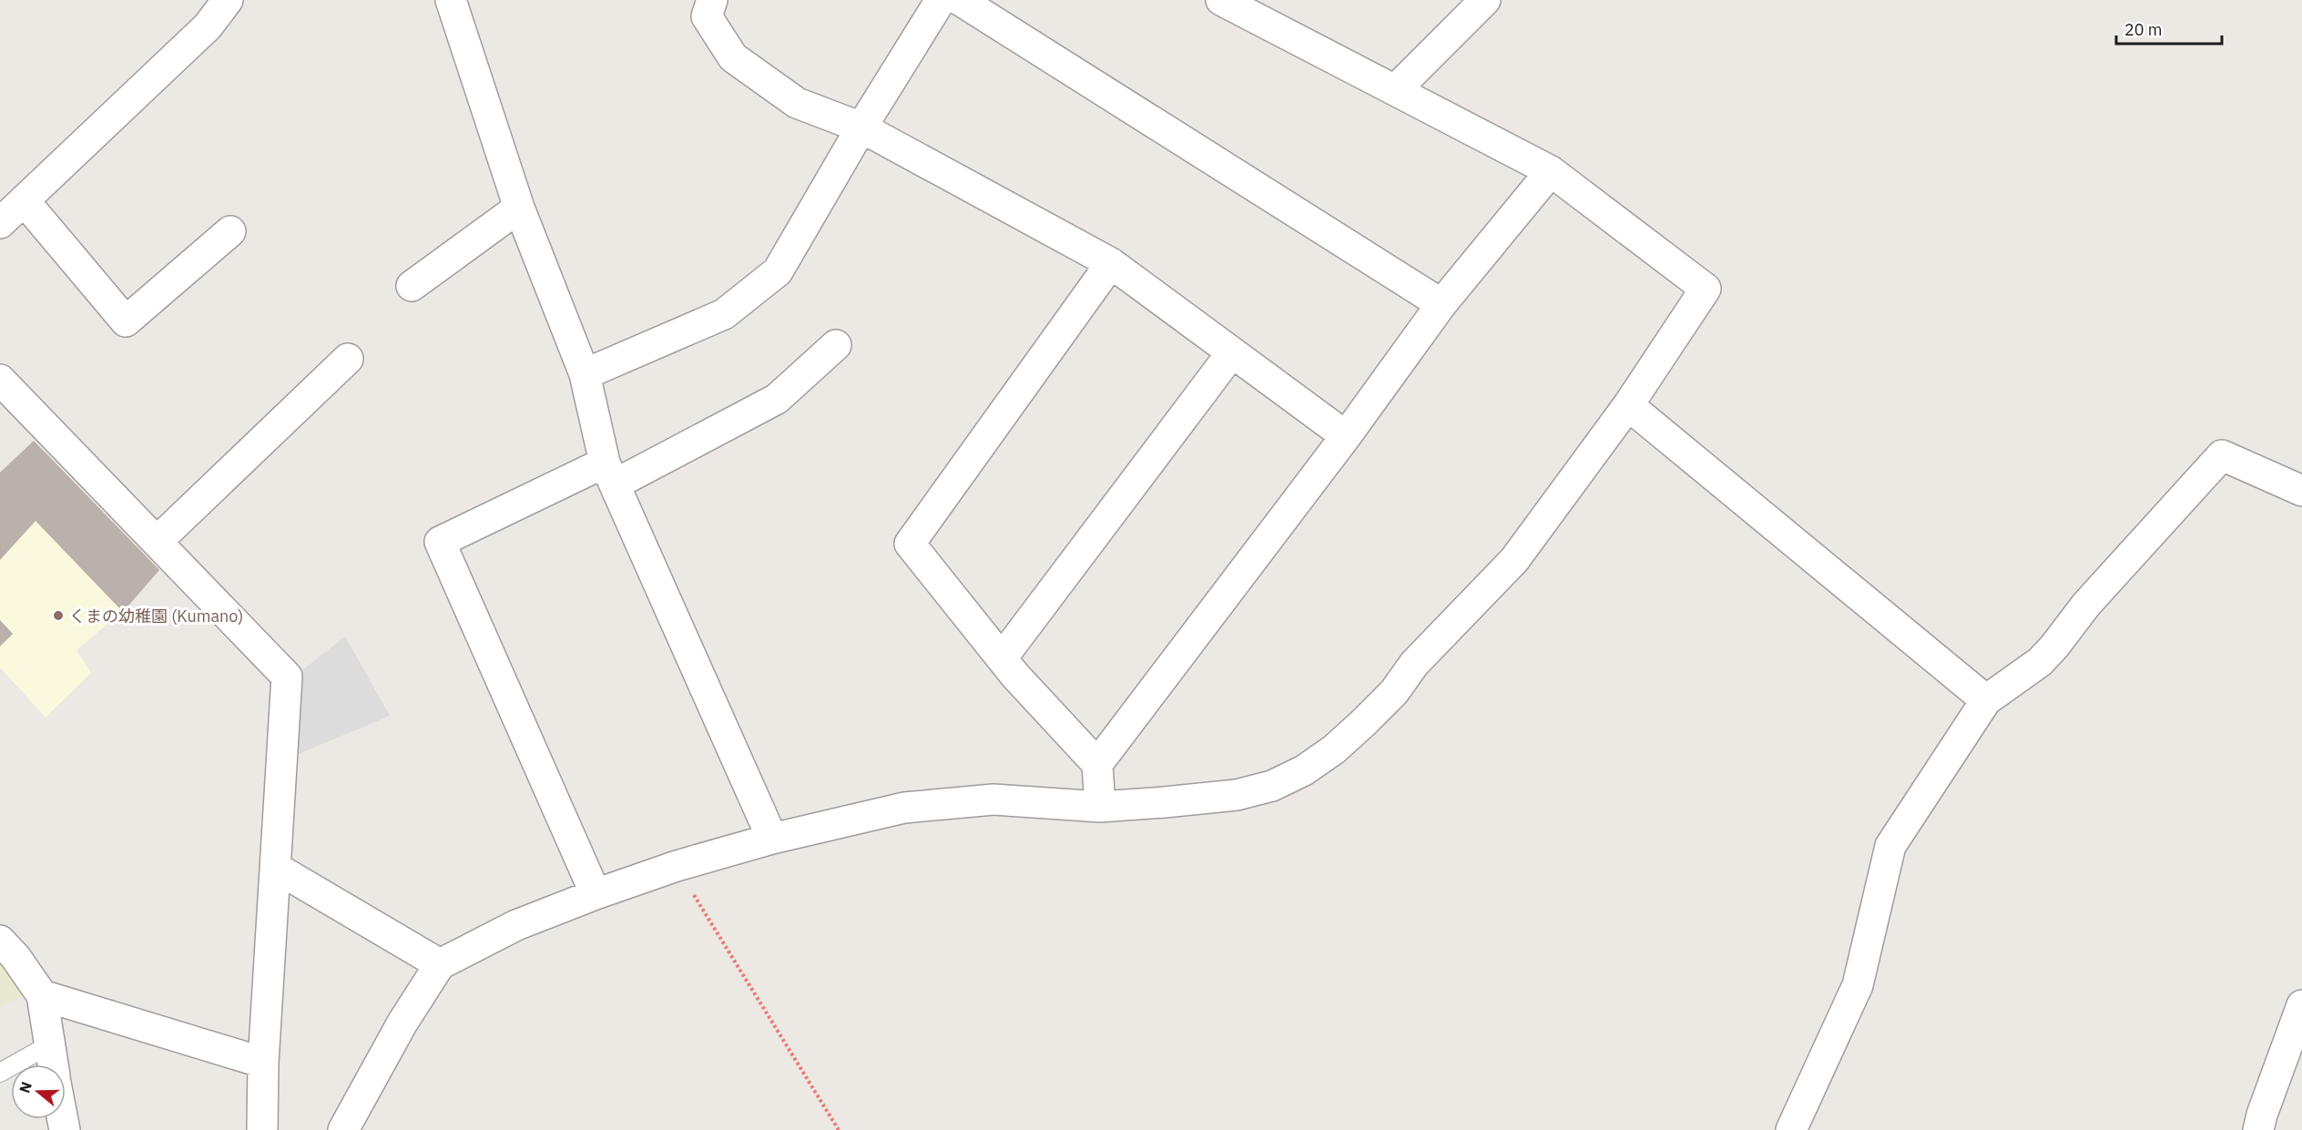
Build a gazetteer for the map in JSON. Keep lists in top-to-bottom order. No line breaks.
{"places":["くまの幼稚園 (Kumano)"],"scale_bar":"20 m","north":"left"}
